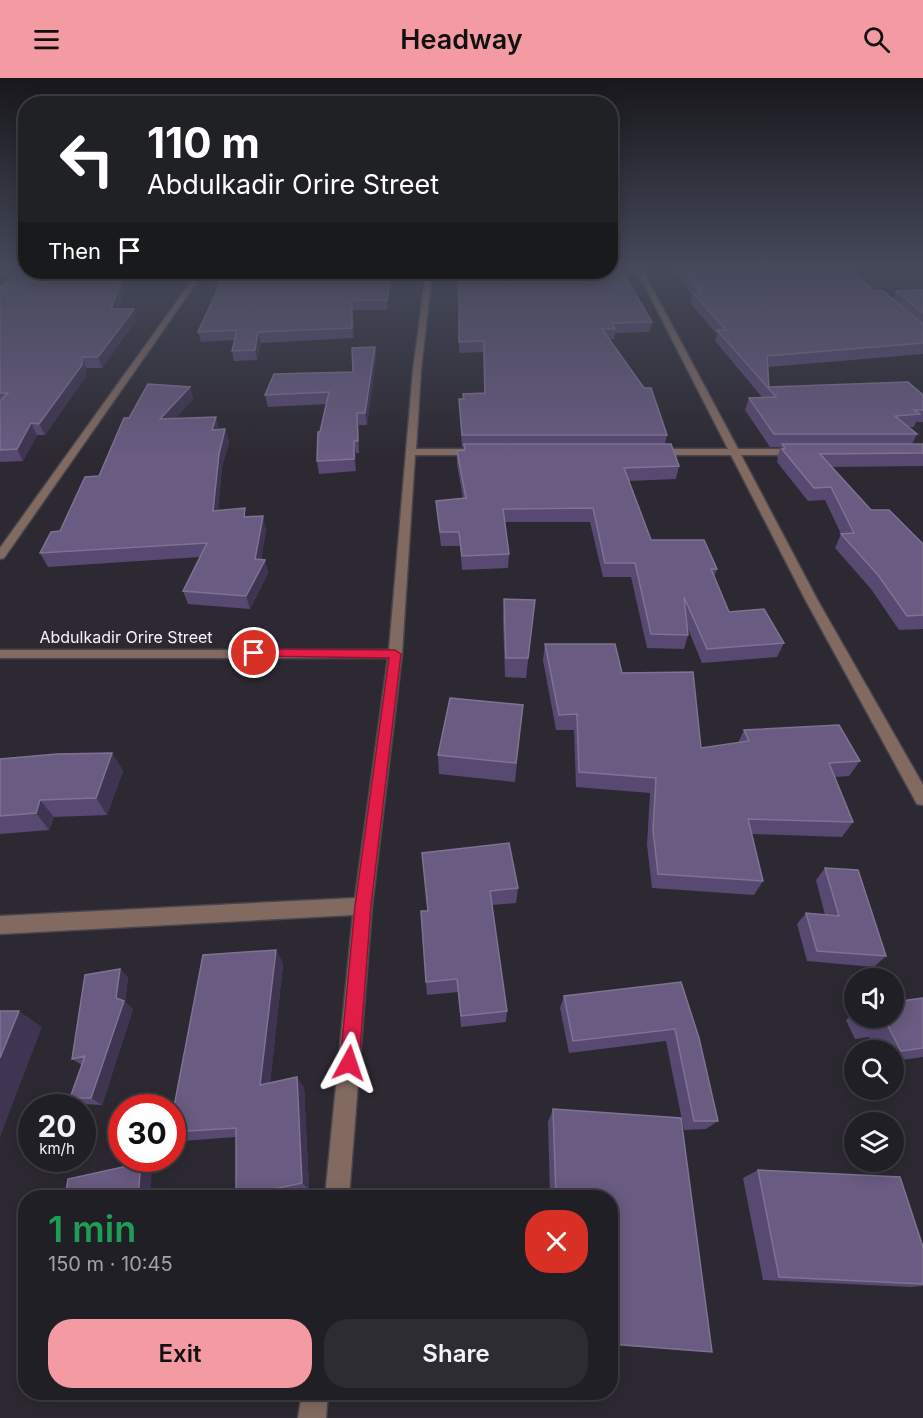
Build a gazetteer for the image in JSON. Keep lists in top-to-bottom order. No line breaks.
{"streets":{"street":["Abdulkadir Orire Street"]},"page":{"header":"Headway","turn":["110 m","Abdulkadir Orire Street"],"then":"Then","speed":"20 km/h","limit":"30","heading":["1 min","150 m · 10:45"],"buttons":["Exit","Share"]}}
